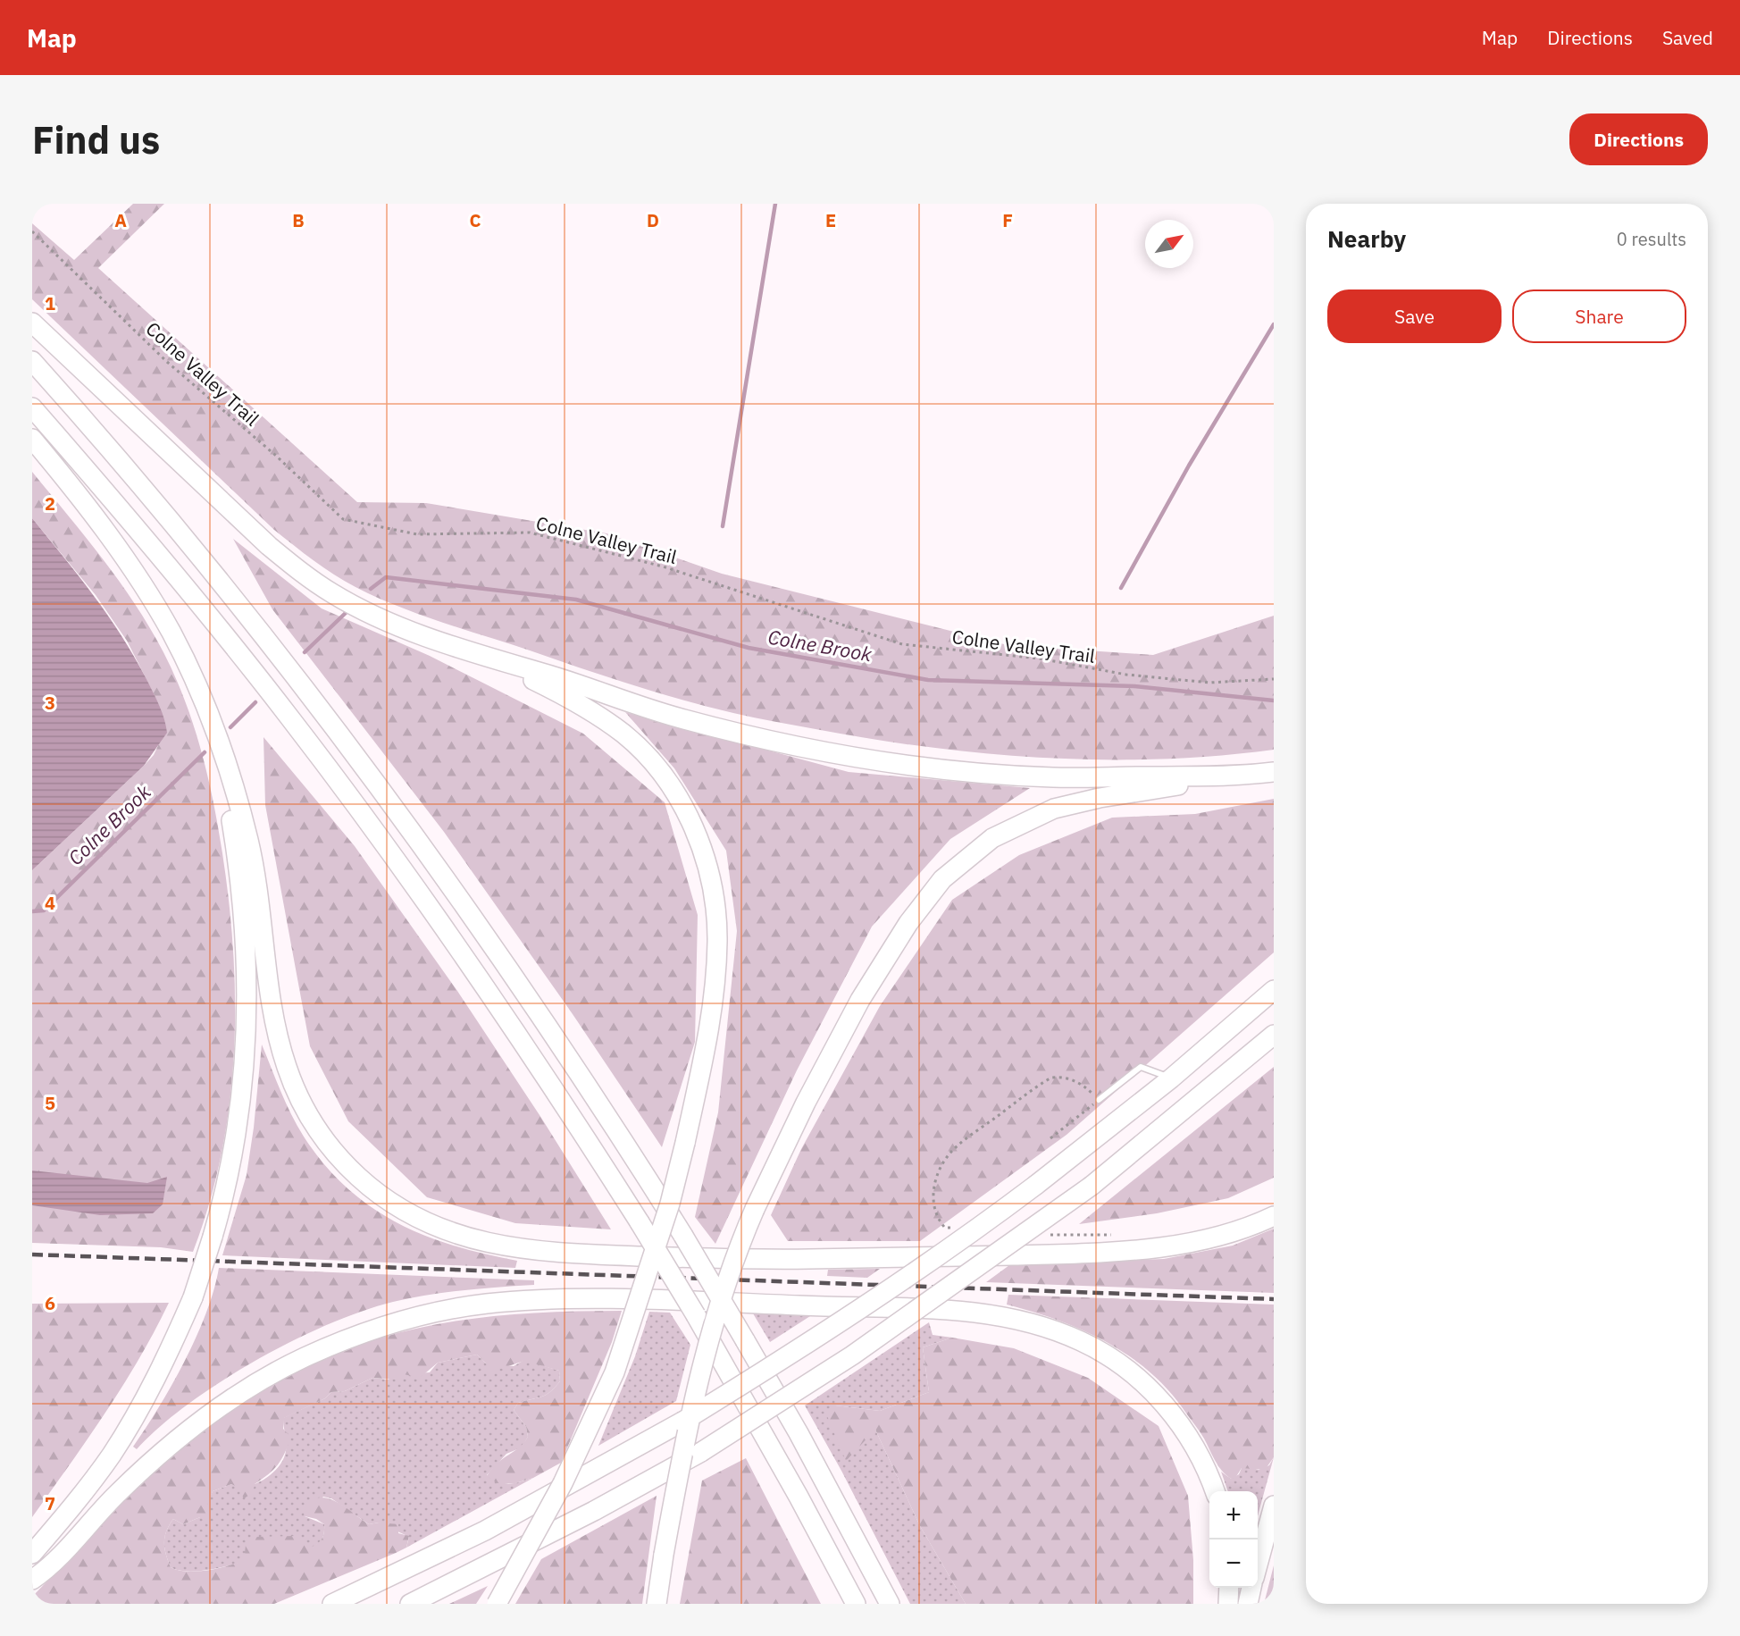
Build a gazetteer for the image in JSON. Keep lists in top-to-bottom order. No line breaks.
{"streets":{"path":["Colne Valley Trail"]},"water":["Colne Brook"],"north":"top right","page":{"header":"Map","nav":["Map","Directions","Saved"],"buttons":["Directions",["Save","Share"]],"title":"Find us","heading":["Nearby","0 results"],"map_buttons":["+","−"]},"grid":{"columns":["A","B","C","D","E","F"],"rows":["1","2","3","4","5","6","7"]}}
